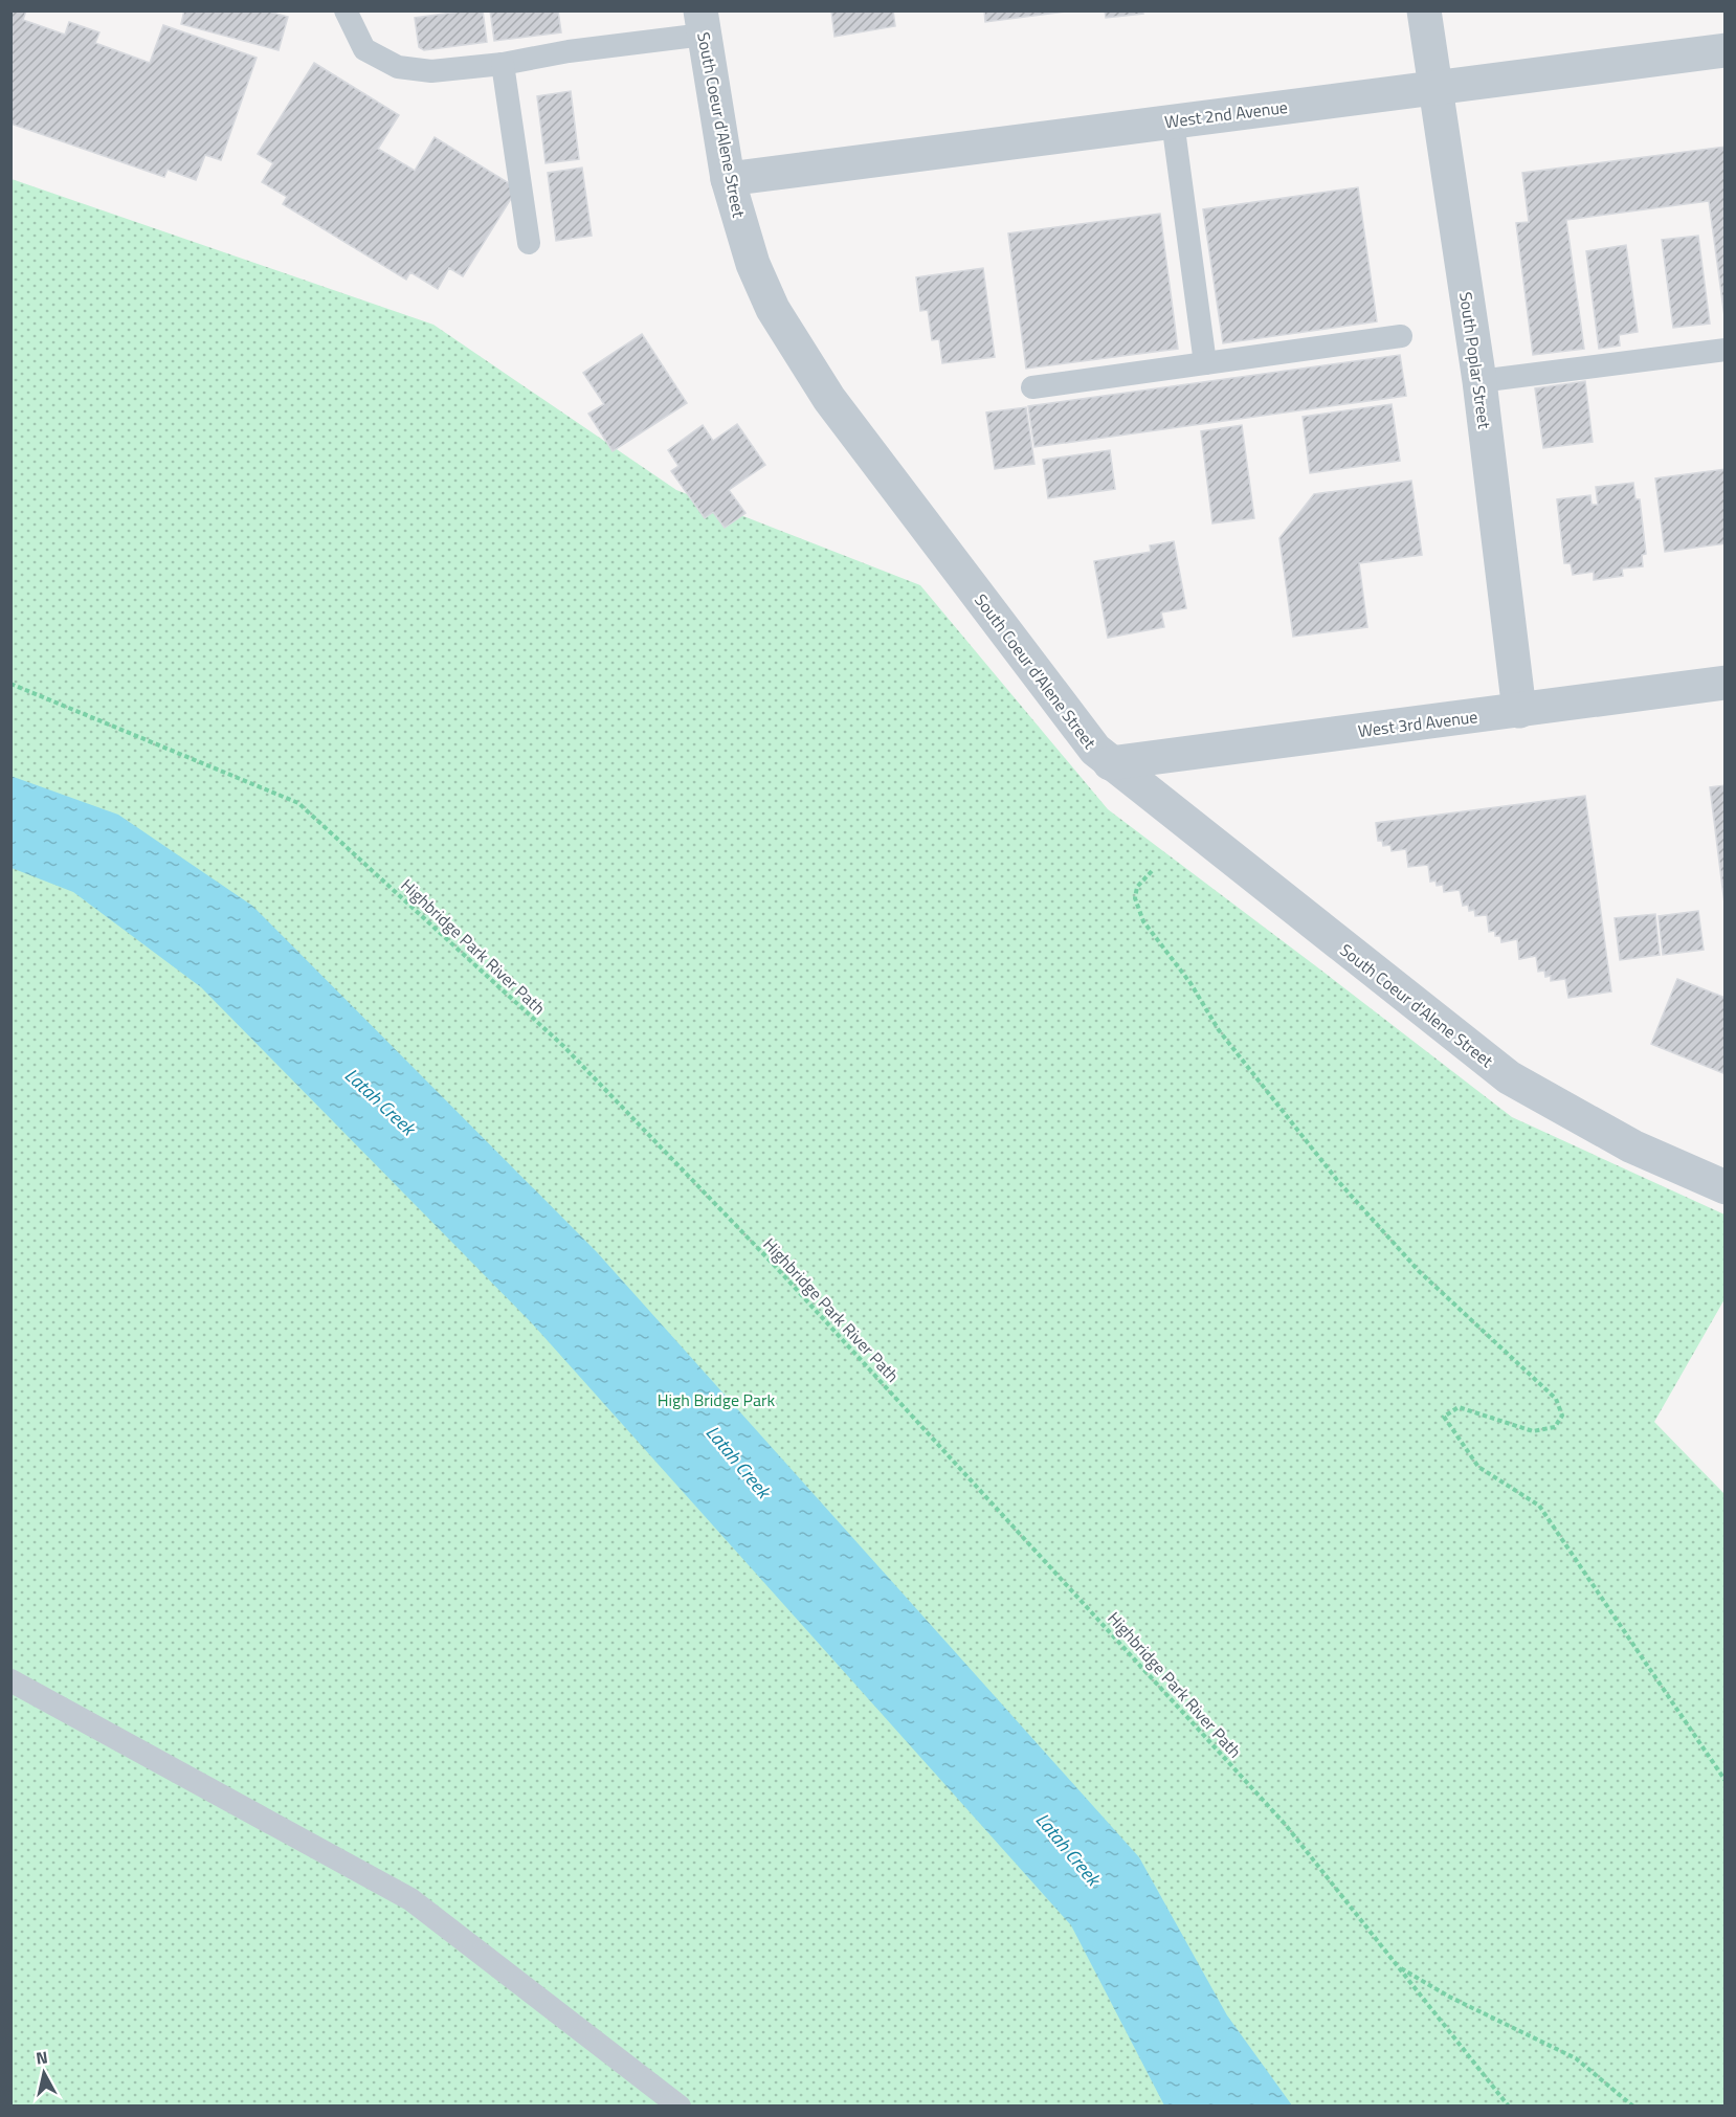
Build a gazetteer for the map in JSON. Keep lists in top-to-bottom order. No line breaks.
{"streets":{"street":["West 2nd Avenue","South Coeur d'Alene Street","South Poplar Street","West 3rd Avenue"],"path":["Highbridge Park River Path"]},"crossings":[["West 2nd Avenue","South Coeur d'Alene Street"],["West 2nd Avenue","South Poplar Street"],["South Coeur d'Alene Street","West 3rd Avenue"],["South Poplar Street","West 3rd Avenue"]],"water":["Latah Creek"],"parks":["High Bridge Park"],"north":"top"}
